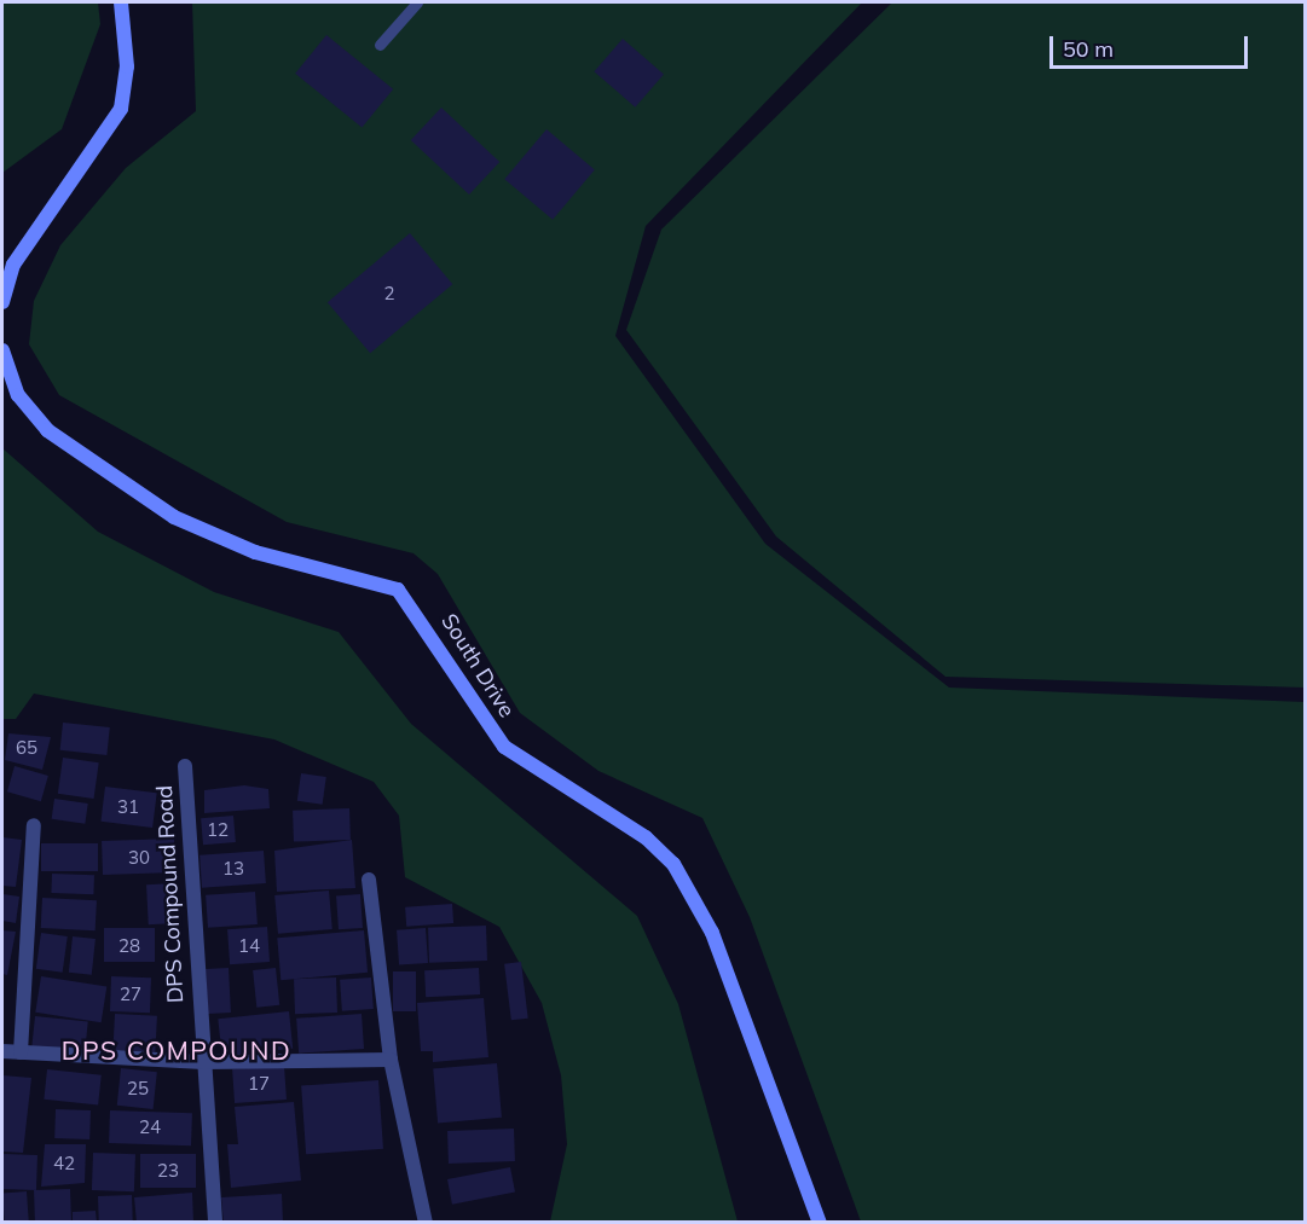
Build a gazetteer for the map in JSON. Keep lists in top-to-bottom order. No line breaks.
{"streets":{"main road":["South Drive"],"street":["DPS Compound Road"]},"districts":["DPS COMPOUND"],"house_numbers":["2","65","31","12","30","13","28","14","27","17","25","24","42","23"],"scale_bar":"50 m"}
